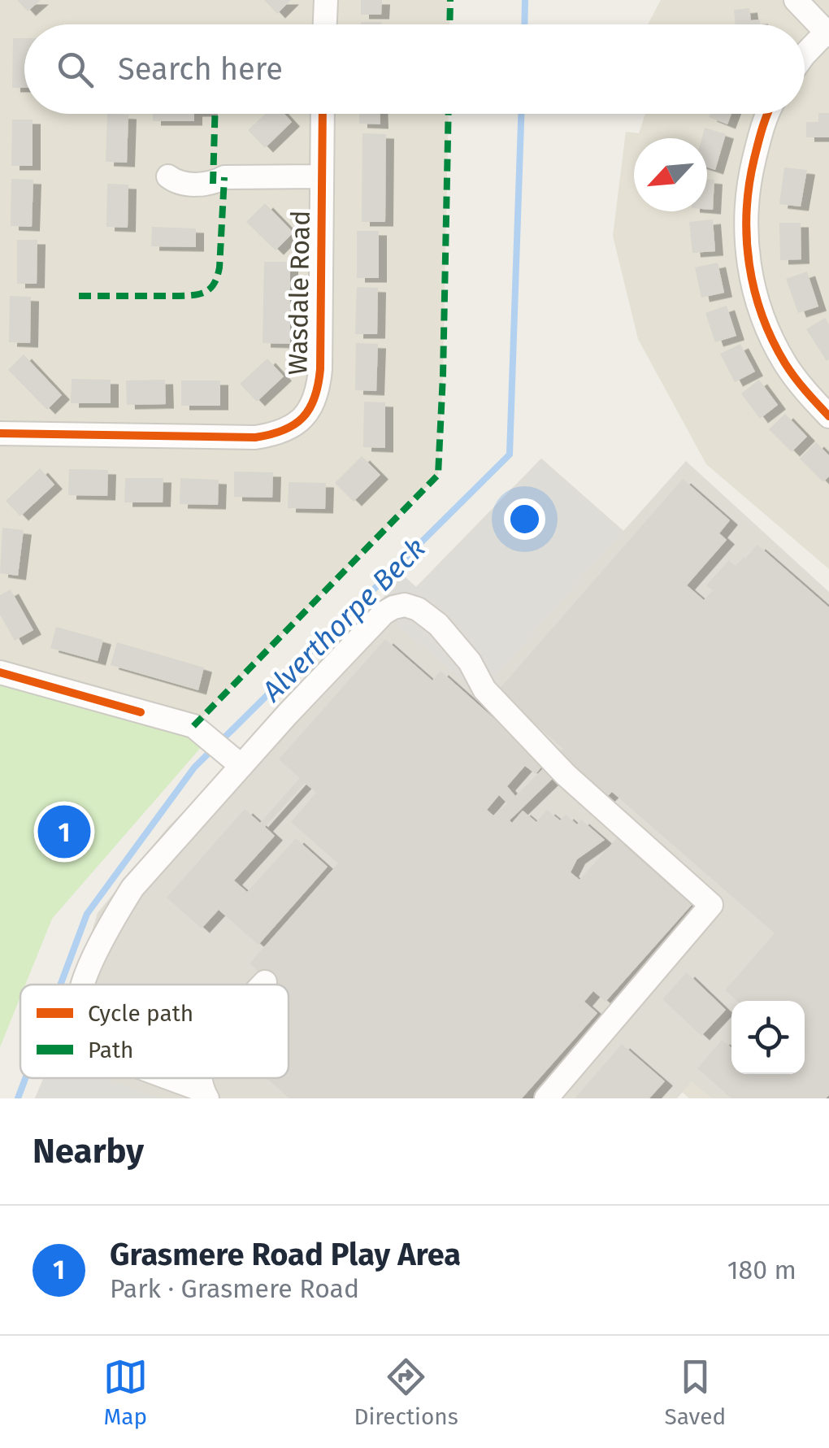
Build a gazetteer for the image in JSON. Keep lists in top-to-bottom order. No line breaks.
{"streets":{"street":["Wasdale Road"]},"water":["Alverthorpe Beck"],"legend":["Cycle path","Path"],"north":"bottom left","page":{"search":"Search here","pins":"1","heading":"Nearby","list":[{"mark":"1","name":"Grasmere Road Play Area","note":"Park · Grasmere Road","value":"180 m"}],"nav":["Map","Directions","Saved"]}}
